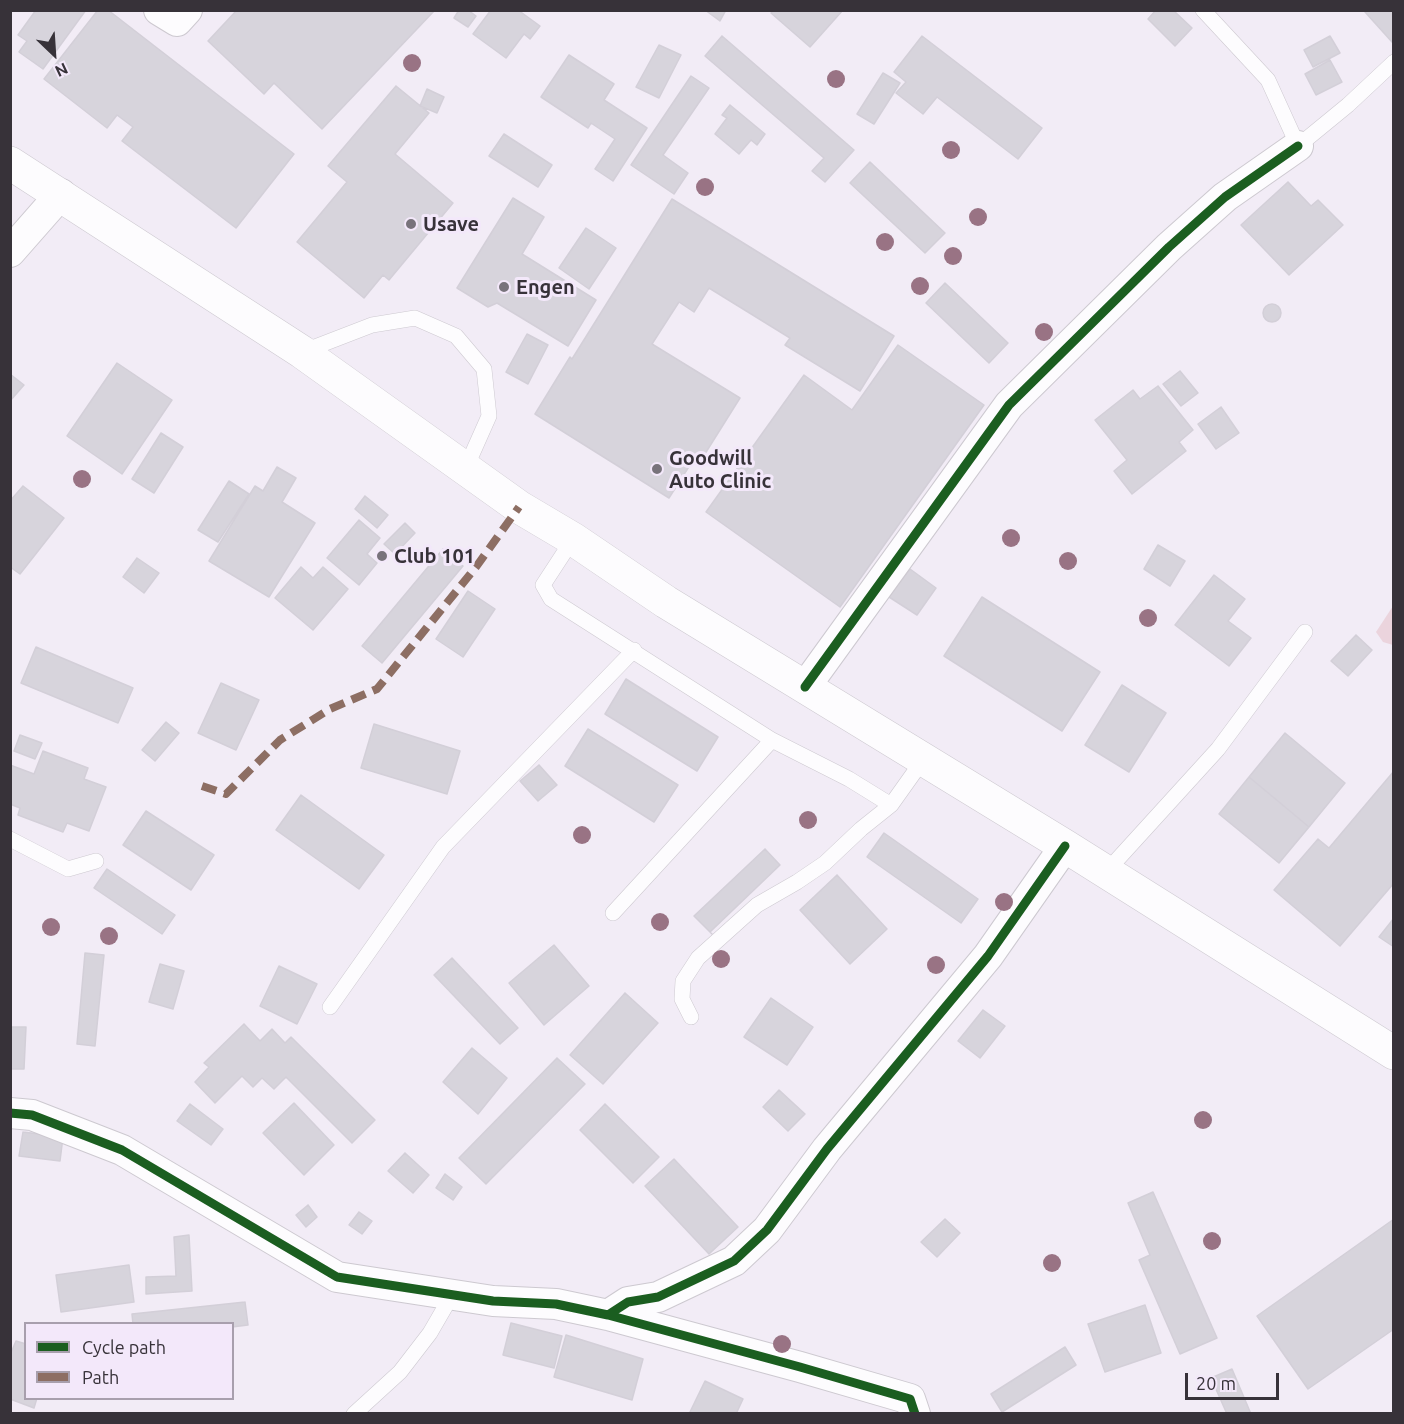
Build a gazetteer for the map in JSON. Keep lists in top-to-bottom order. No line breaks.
{"places":["Usave","Engen","Goodwill Auto Clinic","Club 101"],"legend":["Cycle path","Path"],"scale_bar":"20 m","north":"bottom right"}
